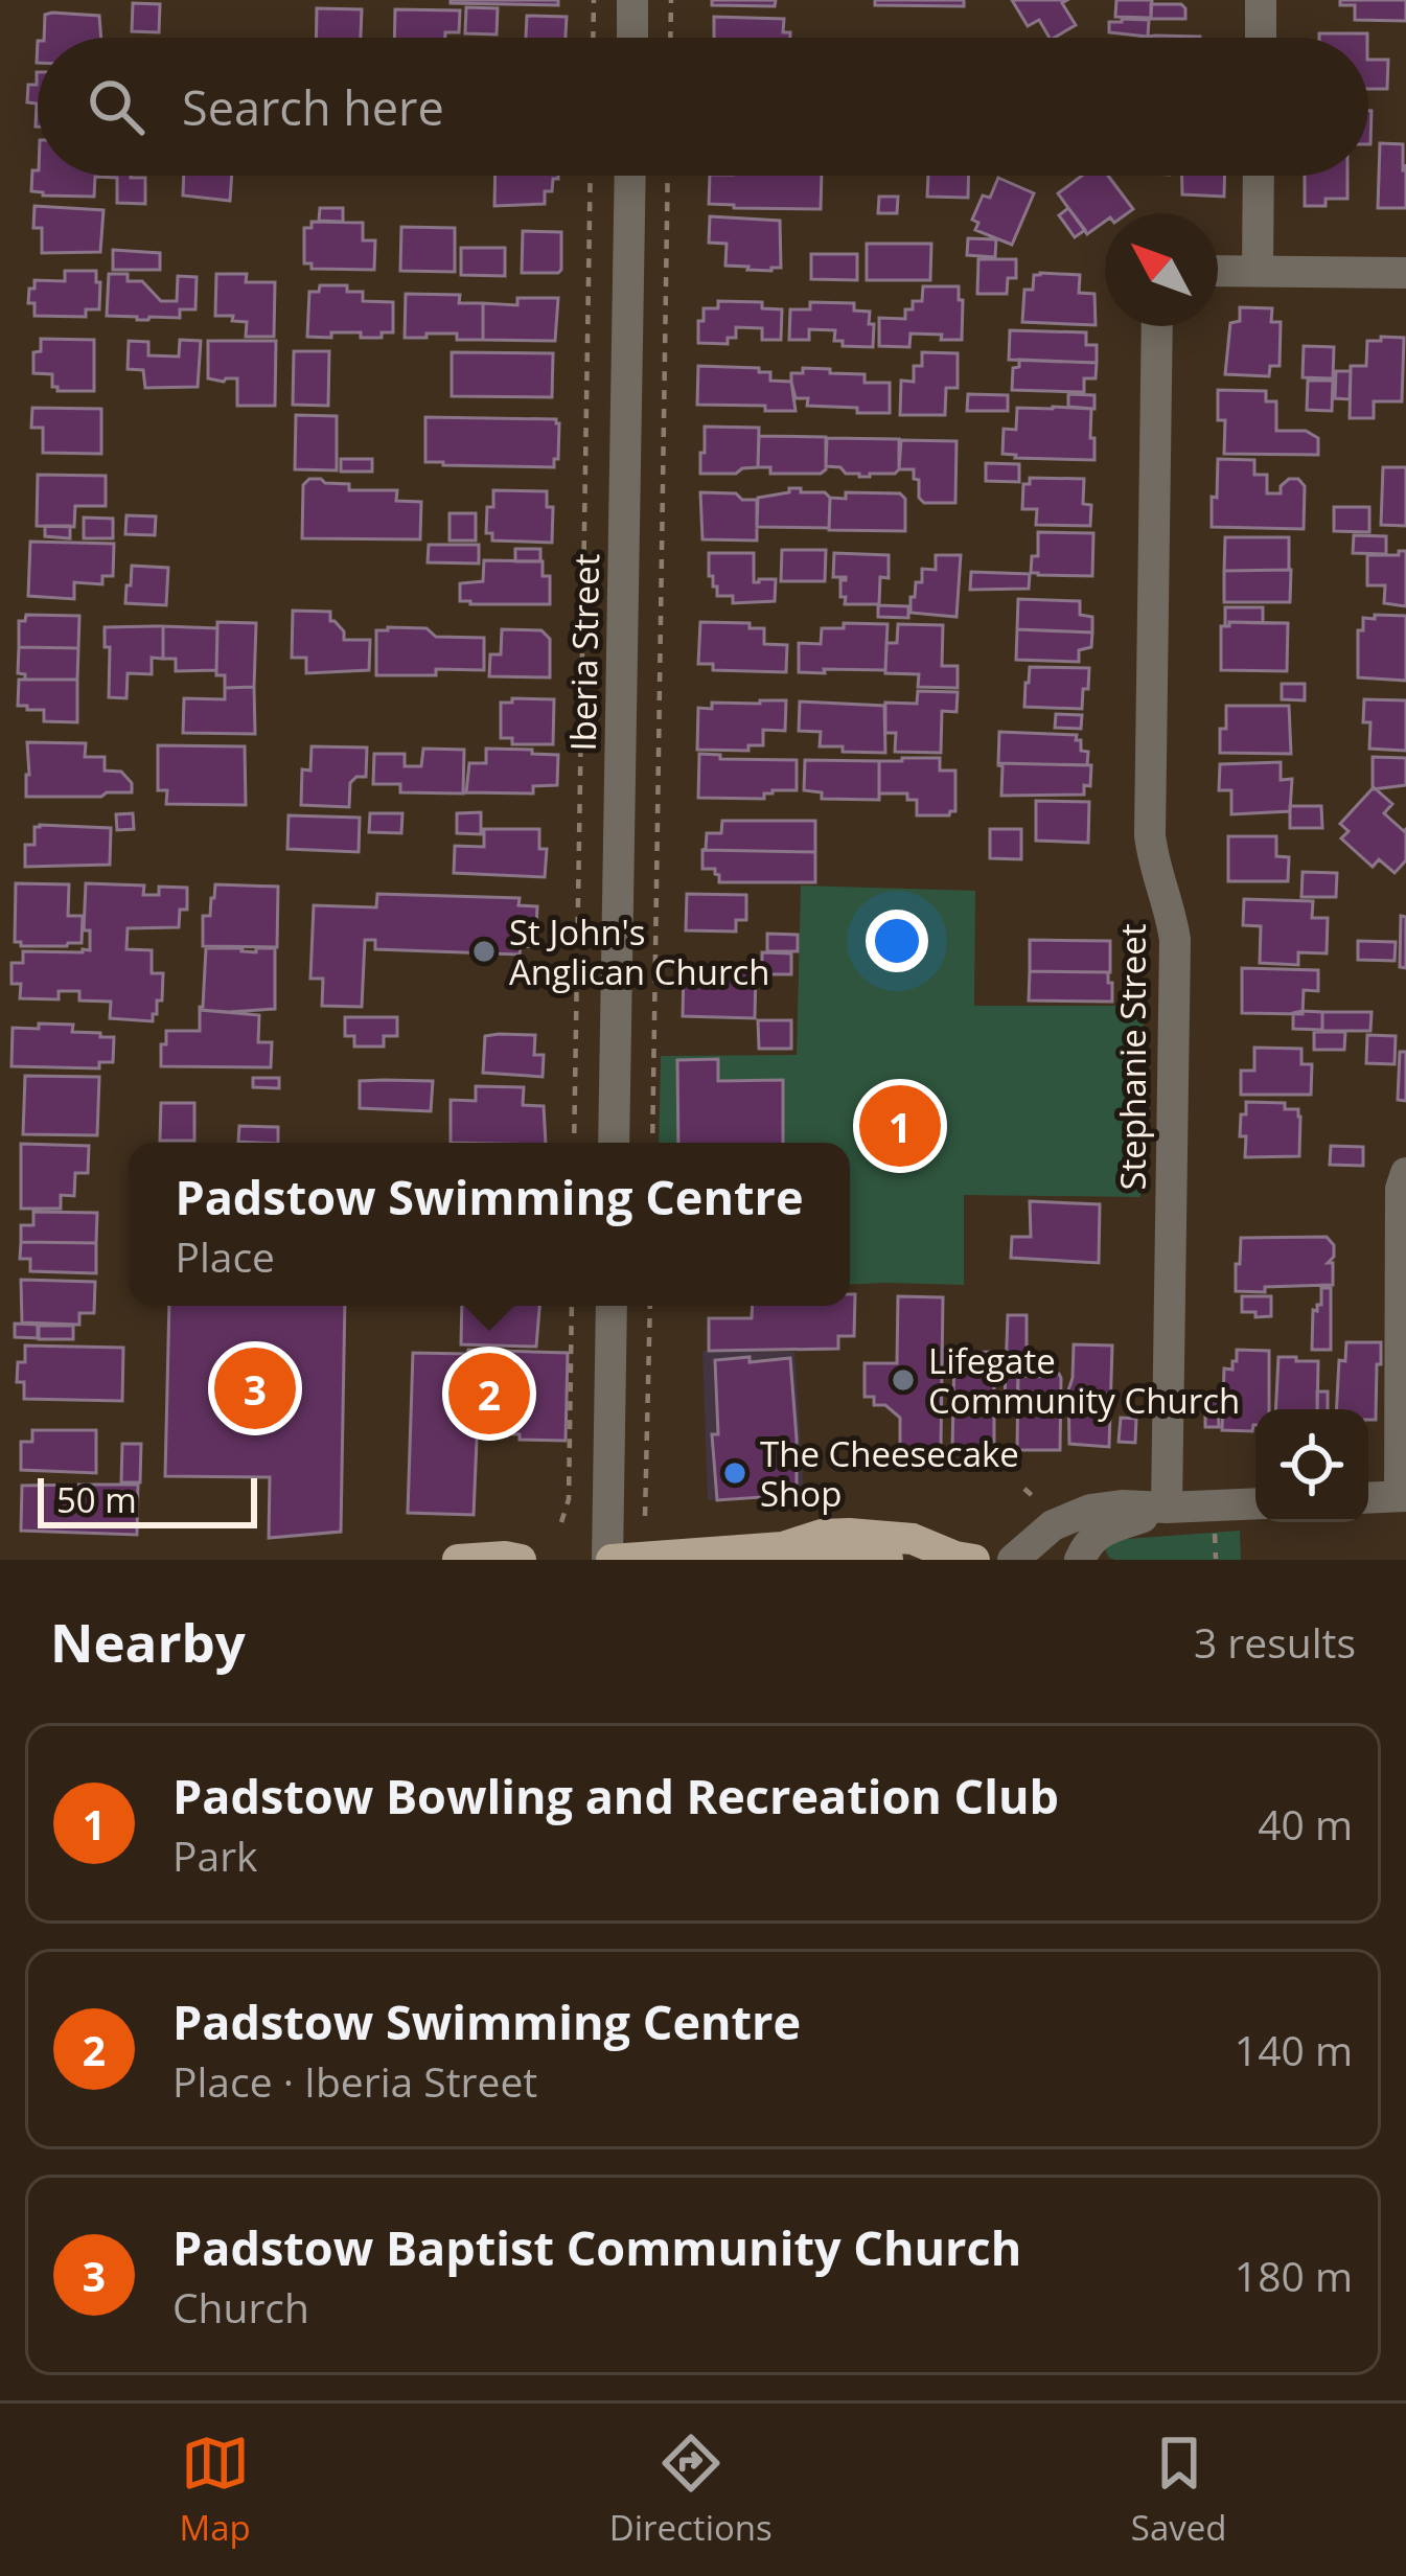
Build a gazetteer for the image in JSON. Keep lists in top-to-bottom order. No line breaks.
{"streets":{"street":["Iberia Street","Stephanie Street"]},"places":["St John's Anglican Church","Lifegate Community Church","The Cheesecake Shop"],"scale_bar":"50 m","north":"top left","page":{"search":"Search here","pins":["1","3","2"],"popup":["Padstow Swimming Centre","Place"],"scale":"50 m","heading":["Nearby","3 results"],"list":[{"mark":"1","name":"Padstow Bowling and Recreation Club","note":"Park","value":"40 m"},{"mark":"2","name":"Padstow Swimming Centre","note":"Place · Iberia Street","value":"140 m"},{"mark":"3","name":"Padstow Baptist Community Church","note":"Church","value":"180 m"}],"nav":["Map","Directions","Saved"]}}
